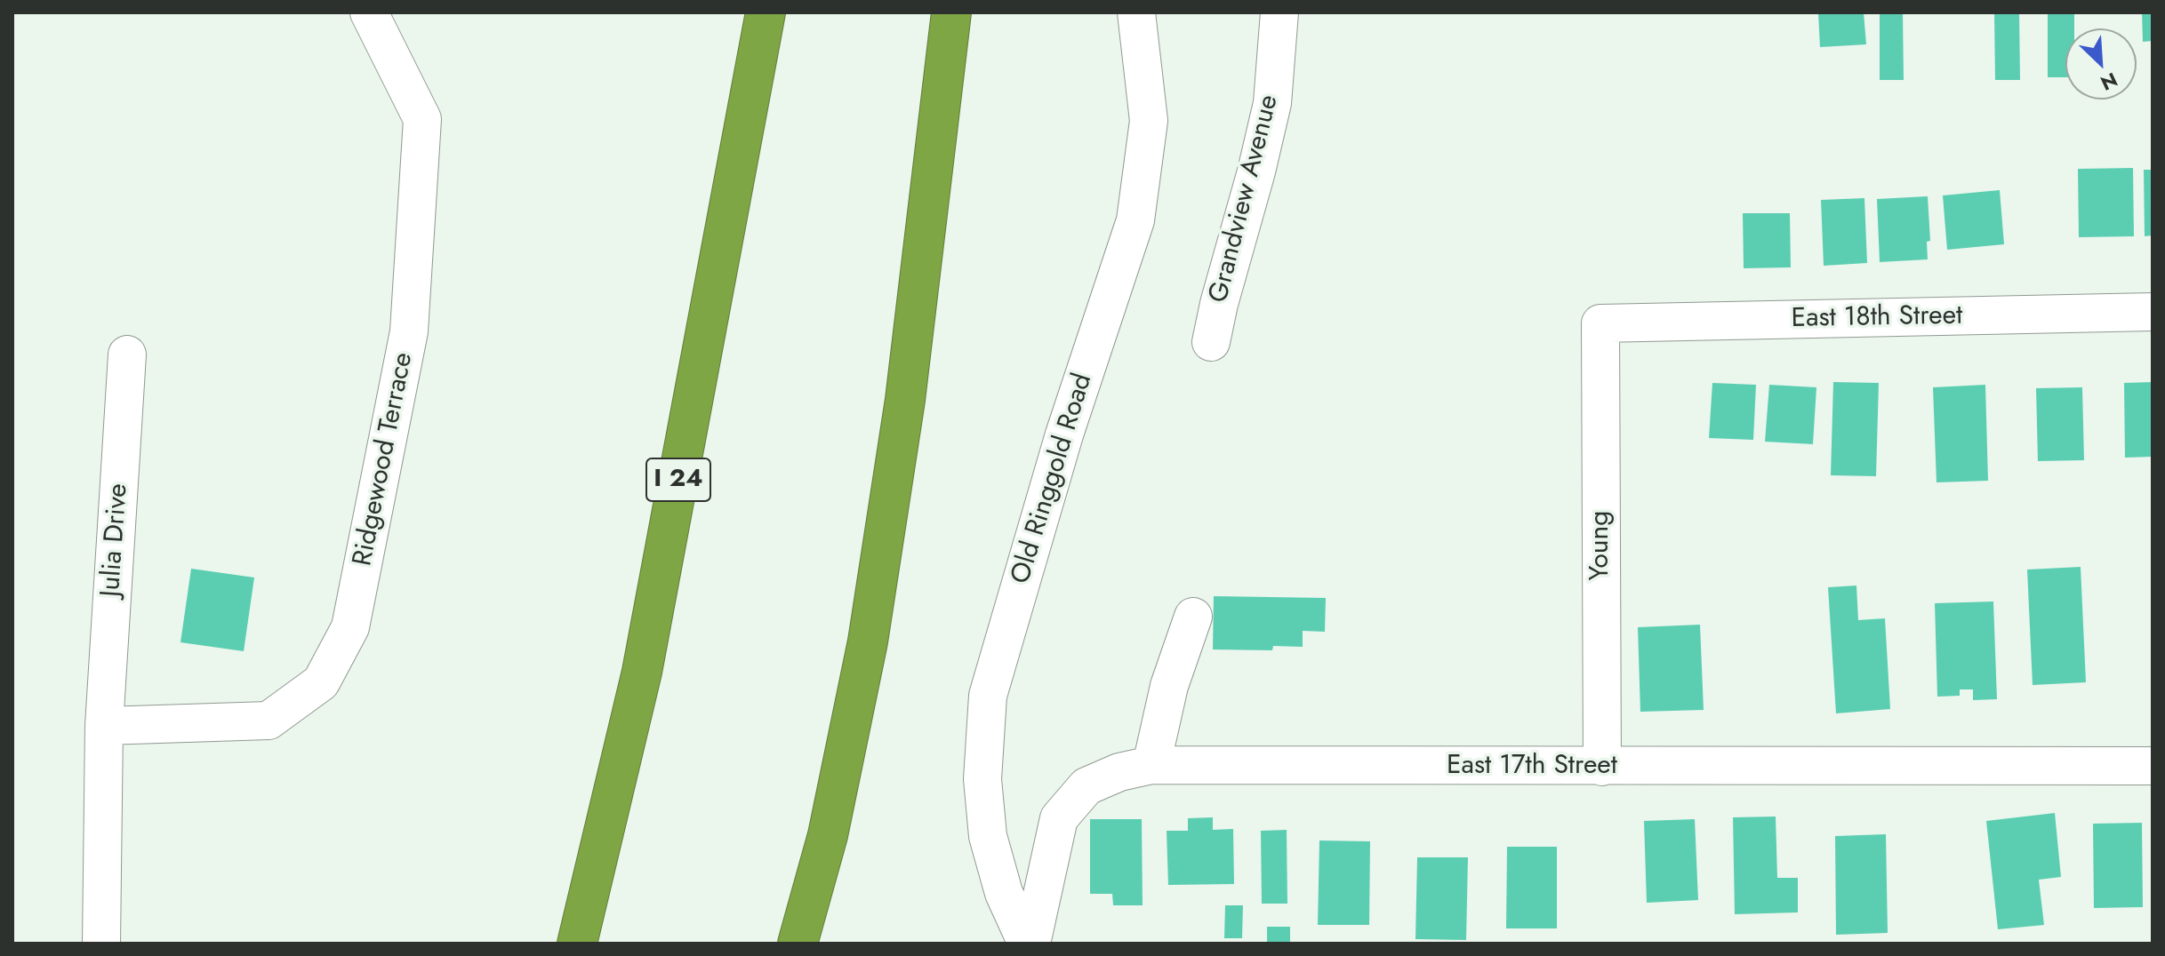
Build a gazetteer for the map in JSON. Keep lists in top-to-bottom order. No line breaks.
{"streets":{"highway":["I 24"],"street":["Grandview Avenue","East 18th Street","Ridgewood Terrace","Old Ringgold Road","Julia Drive","Young","East 17th Street"]},"crossings":[["East 18th Street","Young"],["Ridgewood Terrace","Julia Drive"],["Old Ringgold Road","East 17th Street"],["Young","East 17th Street"]],"north":"bottom right"}
